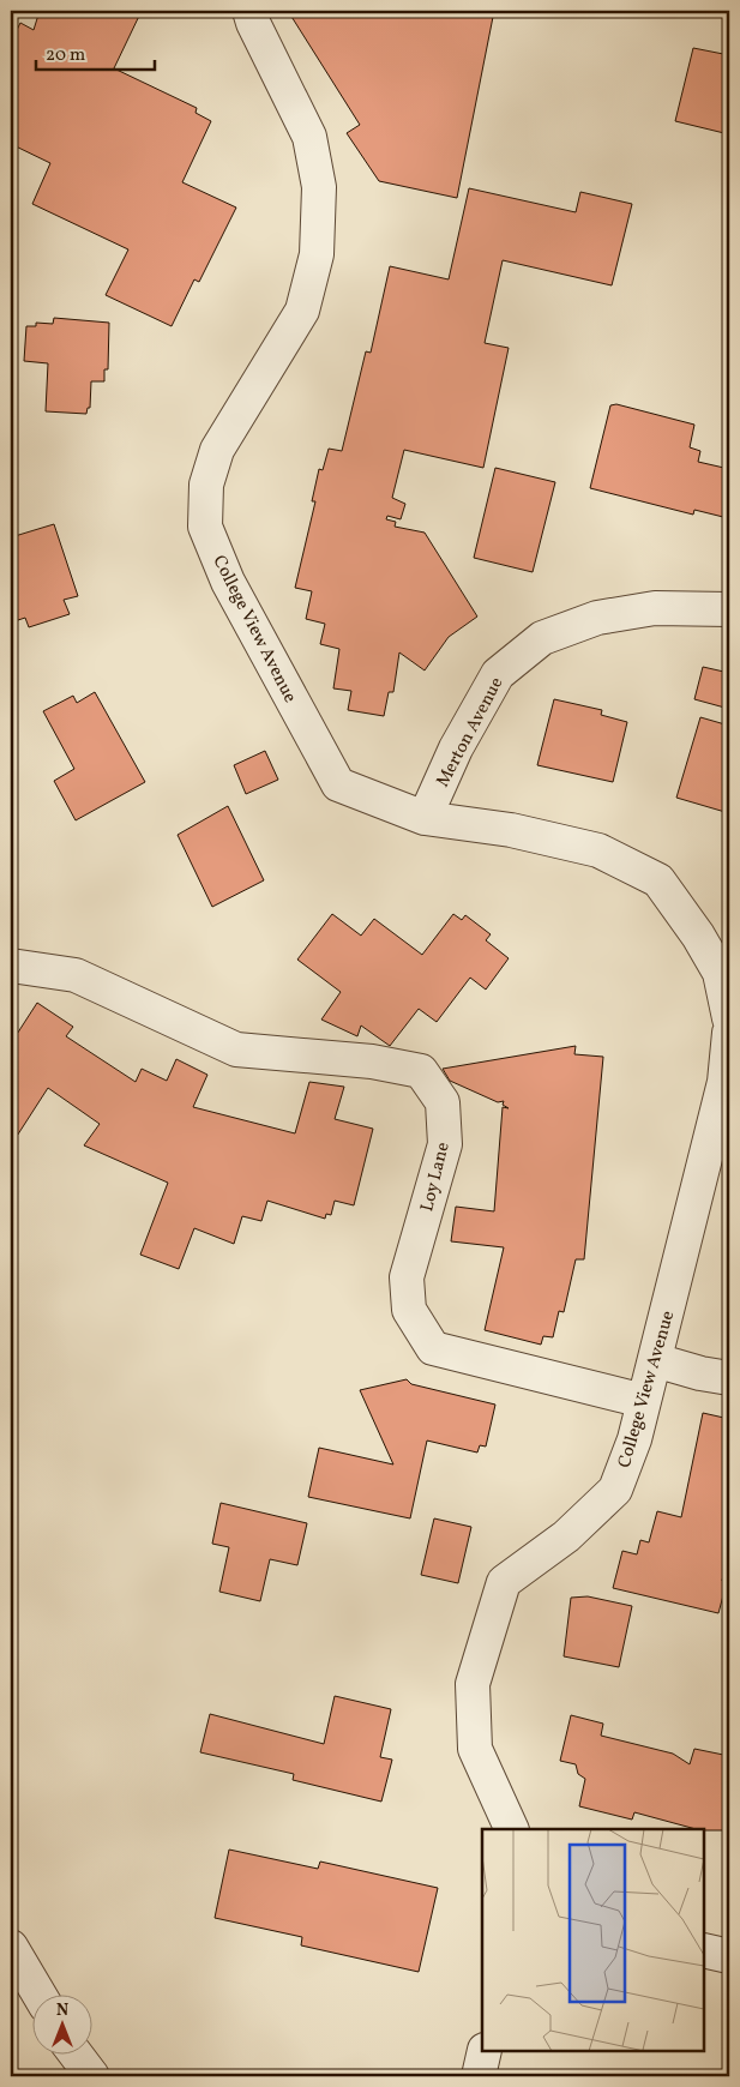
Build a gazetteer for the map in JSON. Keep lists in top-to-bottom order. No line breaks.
{"streets":{"street":["College View Avenue","Merton Avenue","Loy Lane"]},"crossings":[["College View Avenue","Merton Avenue"],["College View Avenue","Loy Lane"]],"scale_bar":"20 m","north":"top"}
